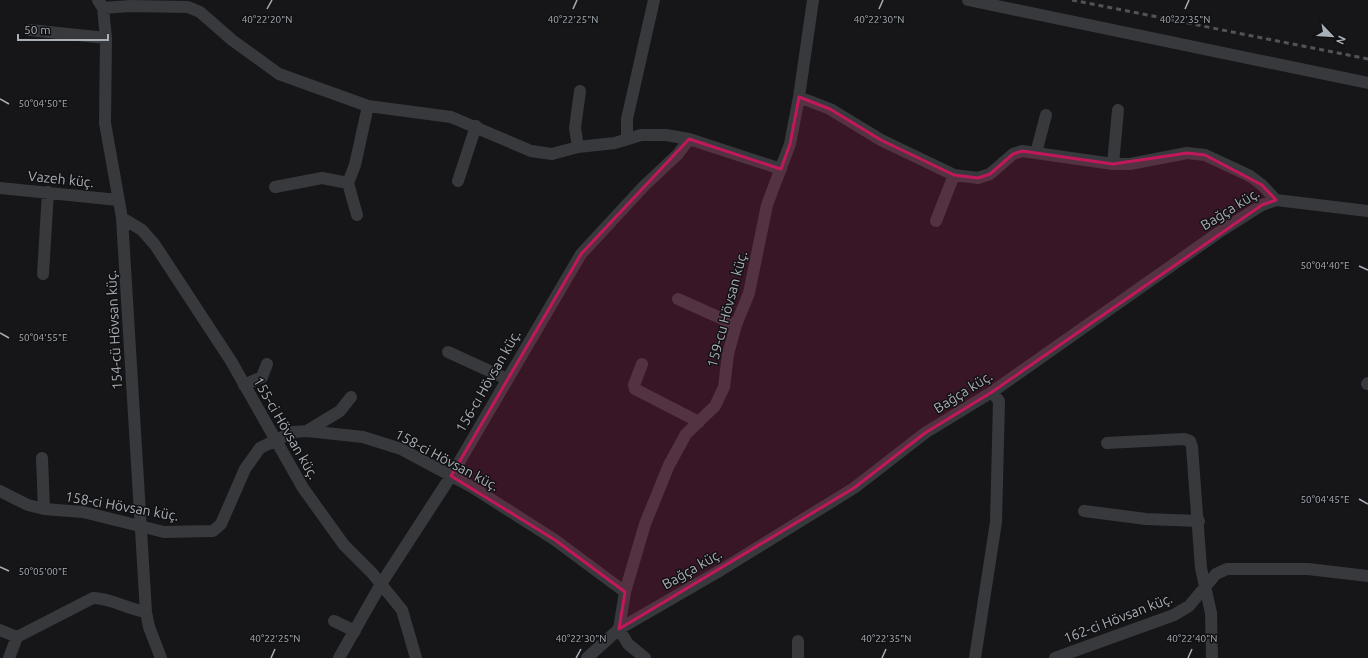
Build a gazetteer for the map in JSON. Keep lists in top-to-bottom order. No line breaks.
{"streets":{"street":["Vazeh küç.","Bağça küç.","159-cu Hövsan küç.","154-cü Hövsan küç.","156-cı Hövsan küç.","155-ci Hövsan küç.","158-ci Hövsan küç.","162-ci Hövsan küç."]},"crossings":[["Vazeh küç.","154-cü Hövsan küç."],["Bağça küç.","159-cu Hövsan küç."],["159-cu Hövsan küç.","158-ci Hövsan küç."],["154-cü Hövsan küç.","155-ci Hövsan küç."],["154-cü Hövsan küç.","158-ci Hövsan küç."],["156-cı Hövsan küç.","155-ci Hövsan küç."],["156-cı Hövsan küç.","158-ci Hövsan küç."],["155-ci Hövsan küç.","158-ci Hövsan küç."]],"scale_bar":"50 m","north":"bottom right","coordinates":["40°22'20\"N","40°22'25\"N","40°22'30\"N","40°22'35\"N","50°04'50\"E","50°04'40\"E","50°04'55\"E","50°04'45\"E","50°05'00\"E","40°22'40\"N"]}
